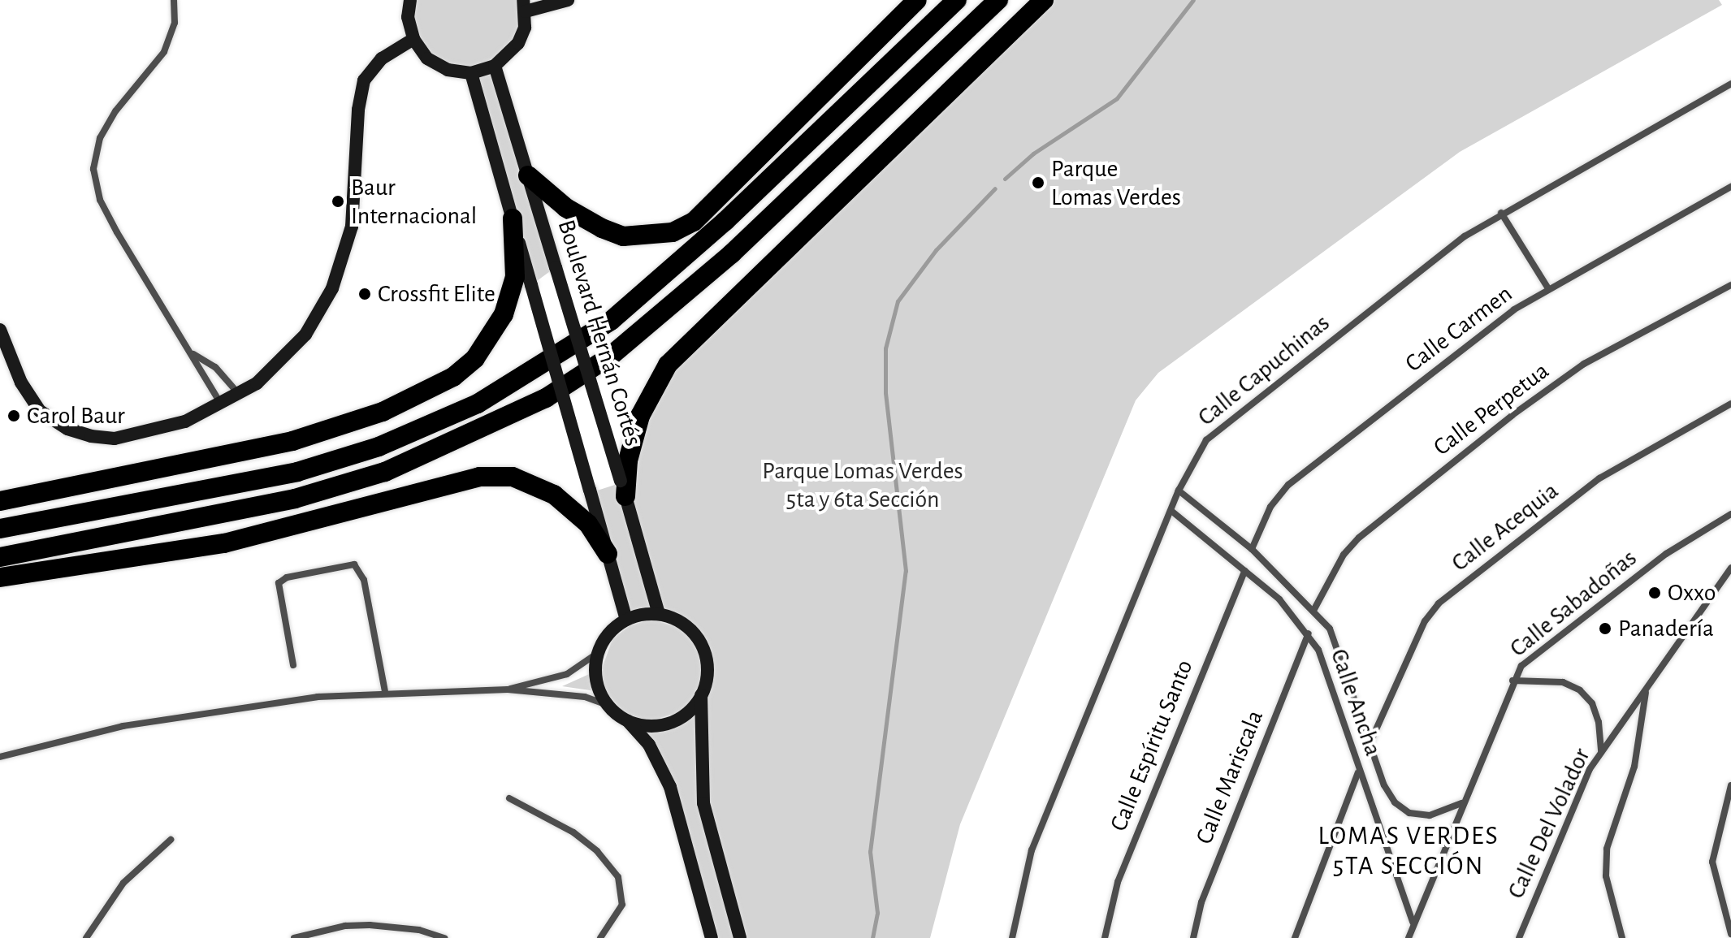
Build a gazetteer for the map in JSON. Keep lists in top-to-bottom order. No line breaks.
{"streets":{"main road":["Boulevard Hernán Cortés"],"street":["Calle Carmen","Calle Capuchinas","Calle Perpetua","Calle Acequia","Calle Sabadoñas","Calle Ancha","Calle Espíritu Santo","Calle Mariscala","Calle Del Volador"]},"crossings":[["Calle Carmen","Calle Ancha"],["Calle Capuchinas","Calle Ancha"],["Calle Perpetua","Calle Ancha"],["Calle Acequia","Calle Ancha"],["Calle Sabadoñas","Calle Ancha"],["Calle Ancha","Calle Espíritu Santo"],["Calle Ancha","Calle Mariscala"]],"districts":["LOMAS VERDES 5TA SECCIÓN"],"parks":["Parque Lomas Verdes 5ta y 6ta Sección"],"places":["Parque Lomas Verdes","Baur Internacional","Crossfit Elite","Carol Baur","Oxxo","Panadería"]}
